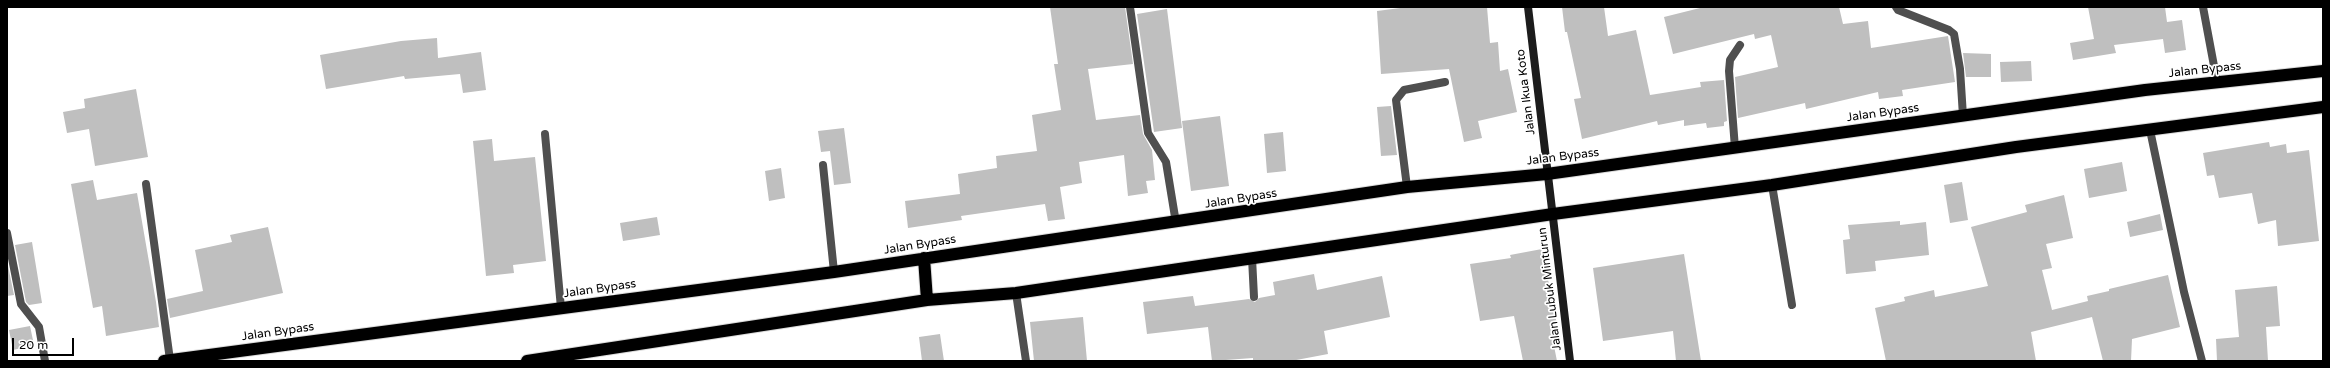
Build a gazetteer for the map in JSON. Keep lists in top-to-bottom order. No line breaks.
{"streets":{"highway":["Jalan Bypass"],"street":["Jalan Ikua Koto","Jalan Lubuk Minturun"]},"crossings":[["Jalan Bypass","Jalan Ikua Koto"],["Jalan Ikua Koto","Jalan Lubuk Minturun"]],"scale_bar":"20 m"}
